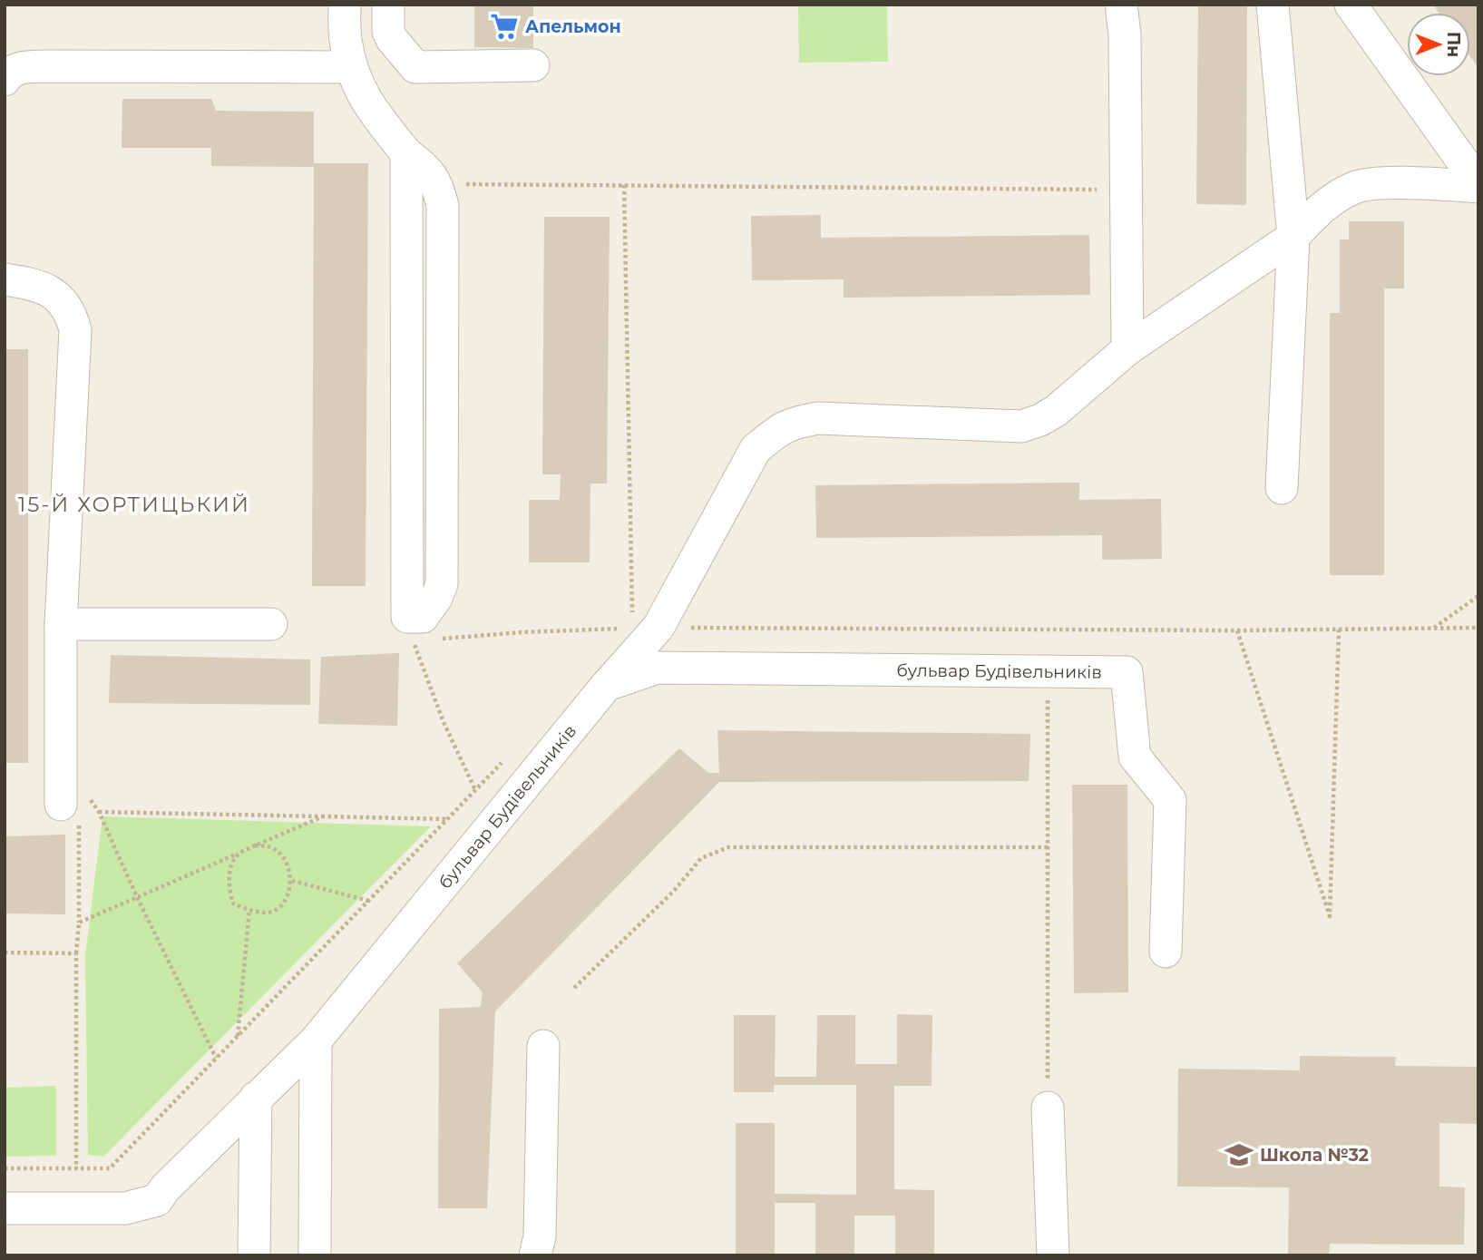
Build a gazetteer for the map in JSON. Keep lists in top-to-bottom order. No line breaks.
{"streets":{"street":["бульвар Будівельників"]},"districts":["15-Й ХОРТИЦЬКИЙ"],"places":{"supermarket":["Апельмон"],"school or university":["Школа №32"]},"north":"right"}
